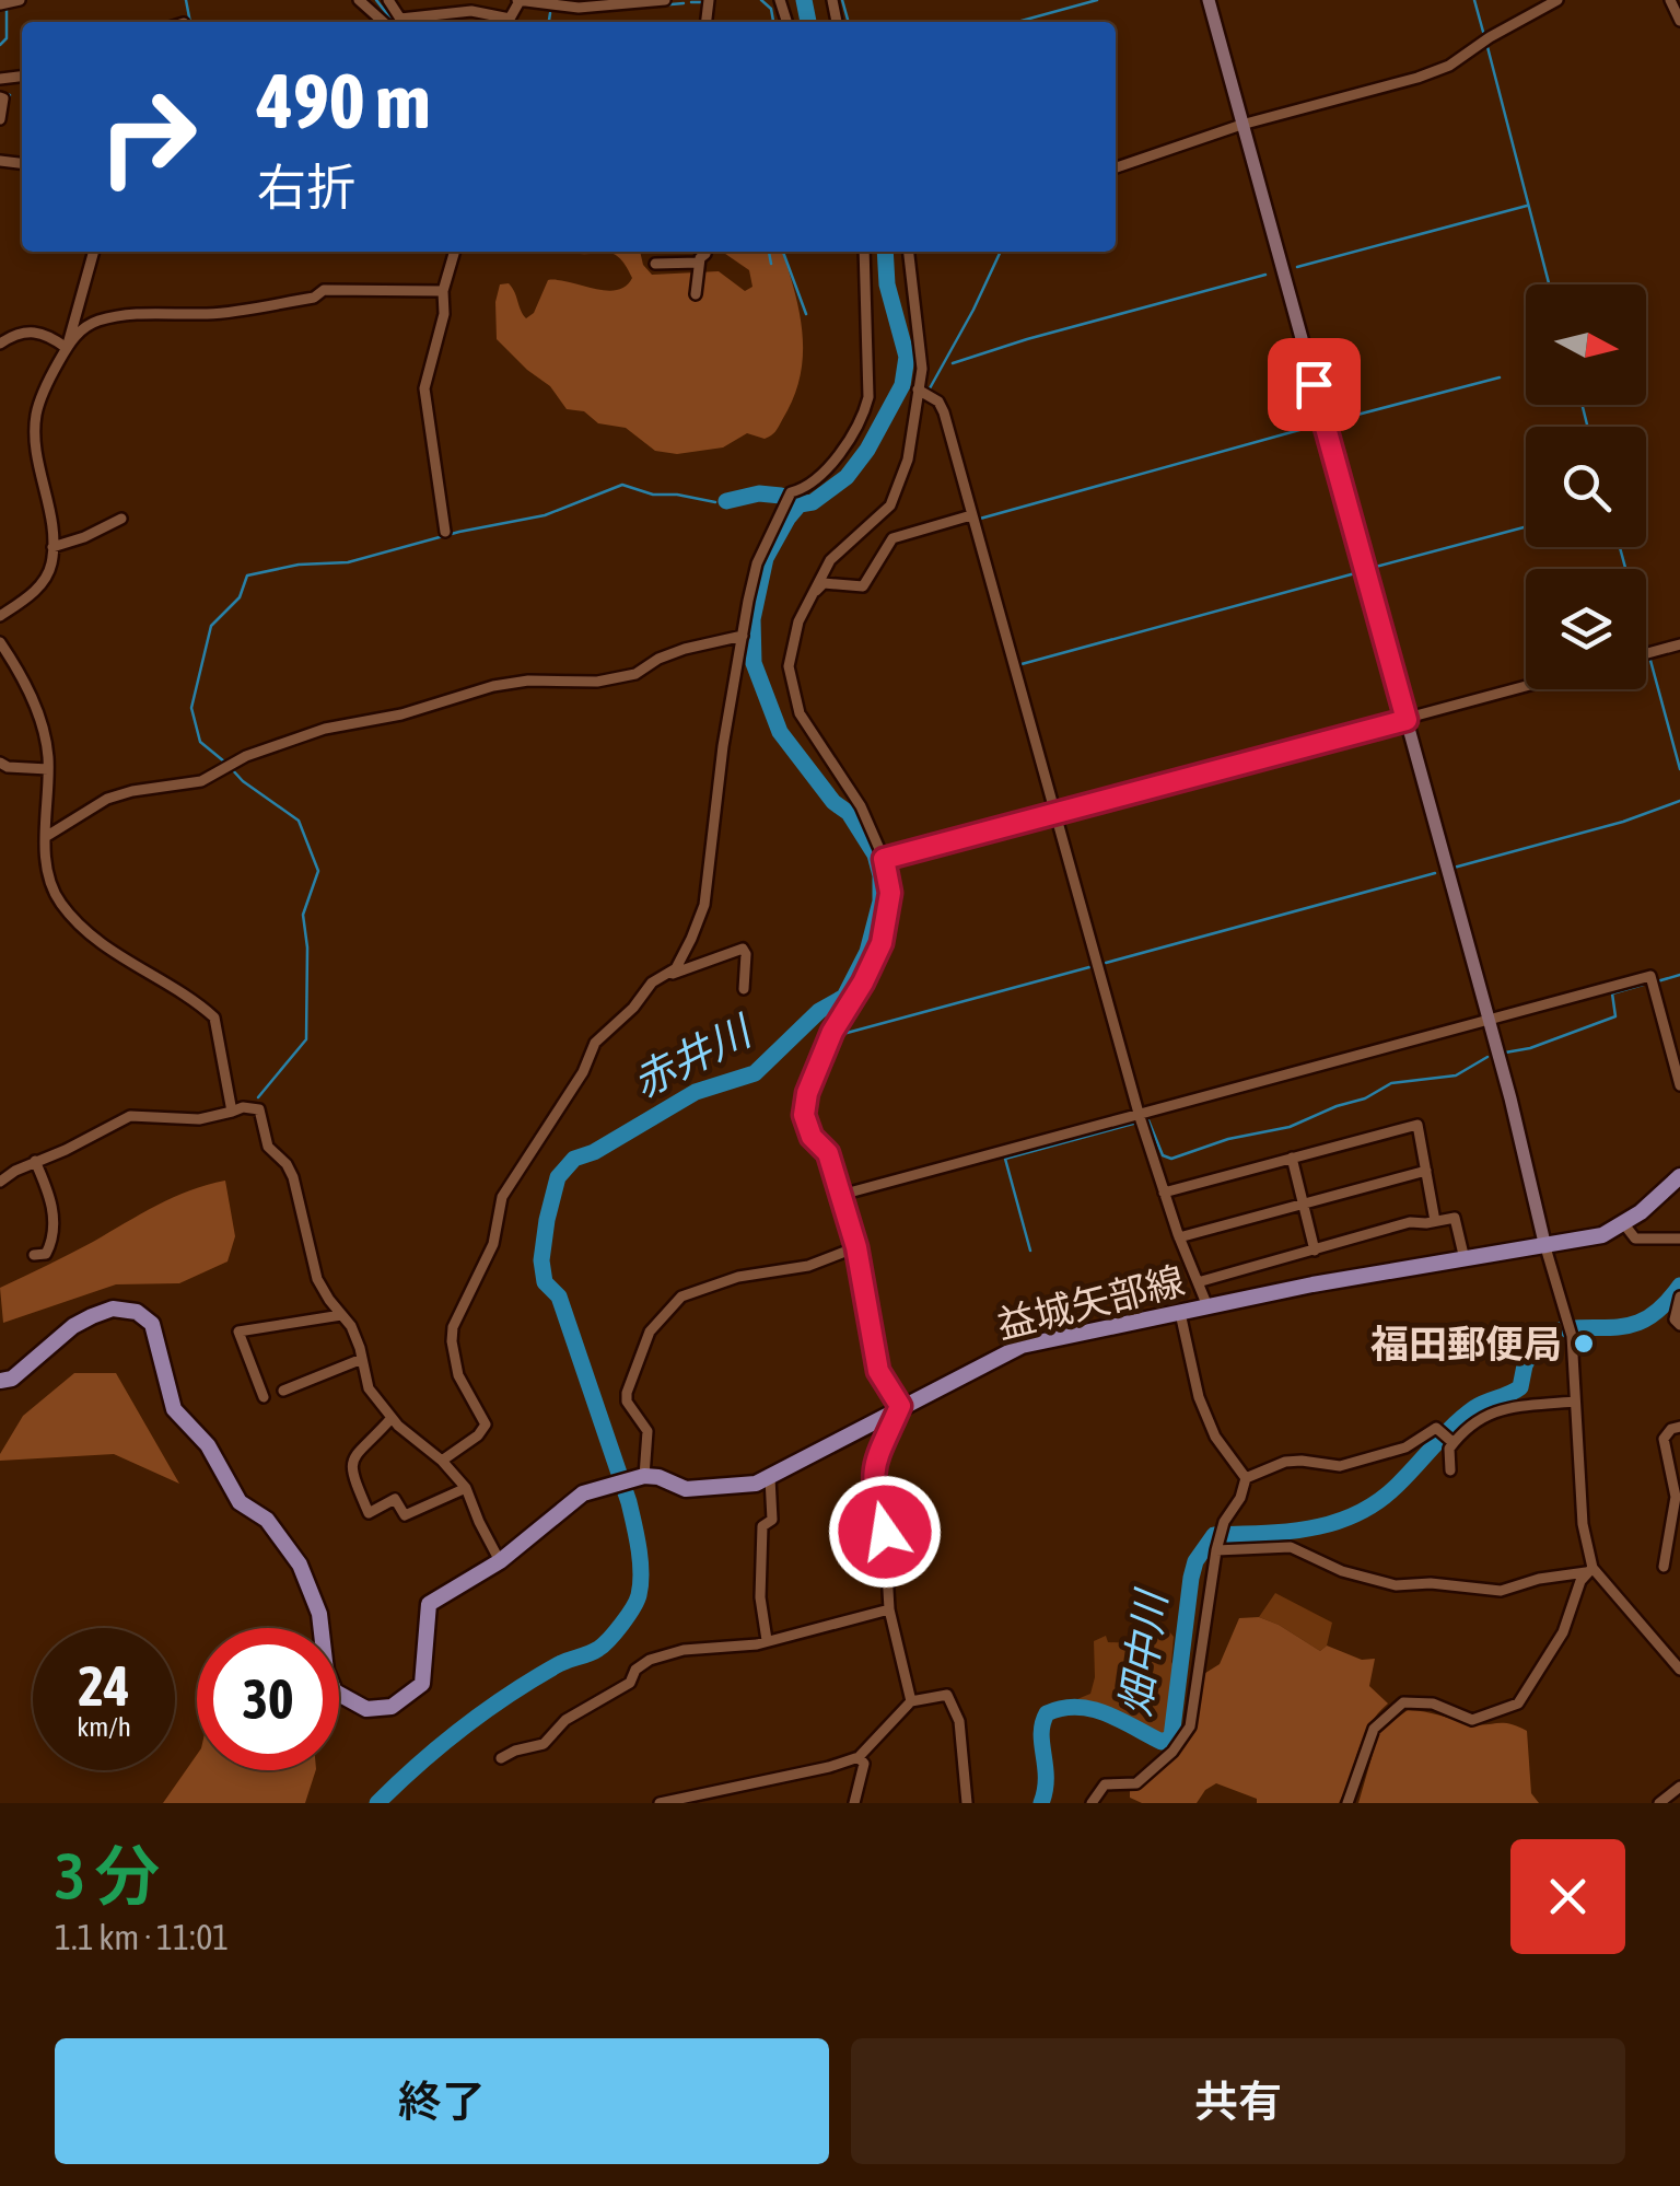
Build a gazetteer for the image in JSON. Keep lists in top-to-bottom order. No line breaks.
{"streets":{"main road":["益城矢部線"]},"water":["赤井川","畑中川"],"places":["福田郵便局"],"north":"right","page":{"turn":["490 m","右折"],"speed":"24 km/h","limit":"30","heading":["3 分","1.1 km · 11:01"],"buttons":["終了","共有"]}}
